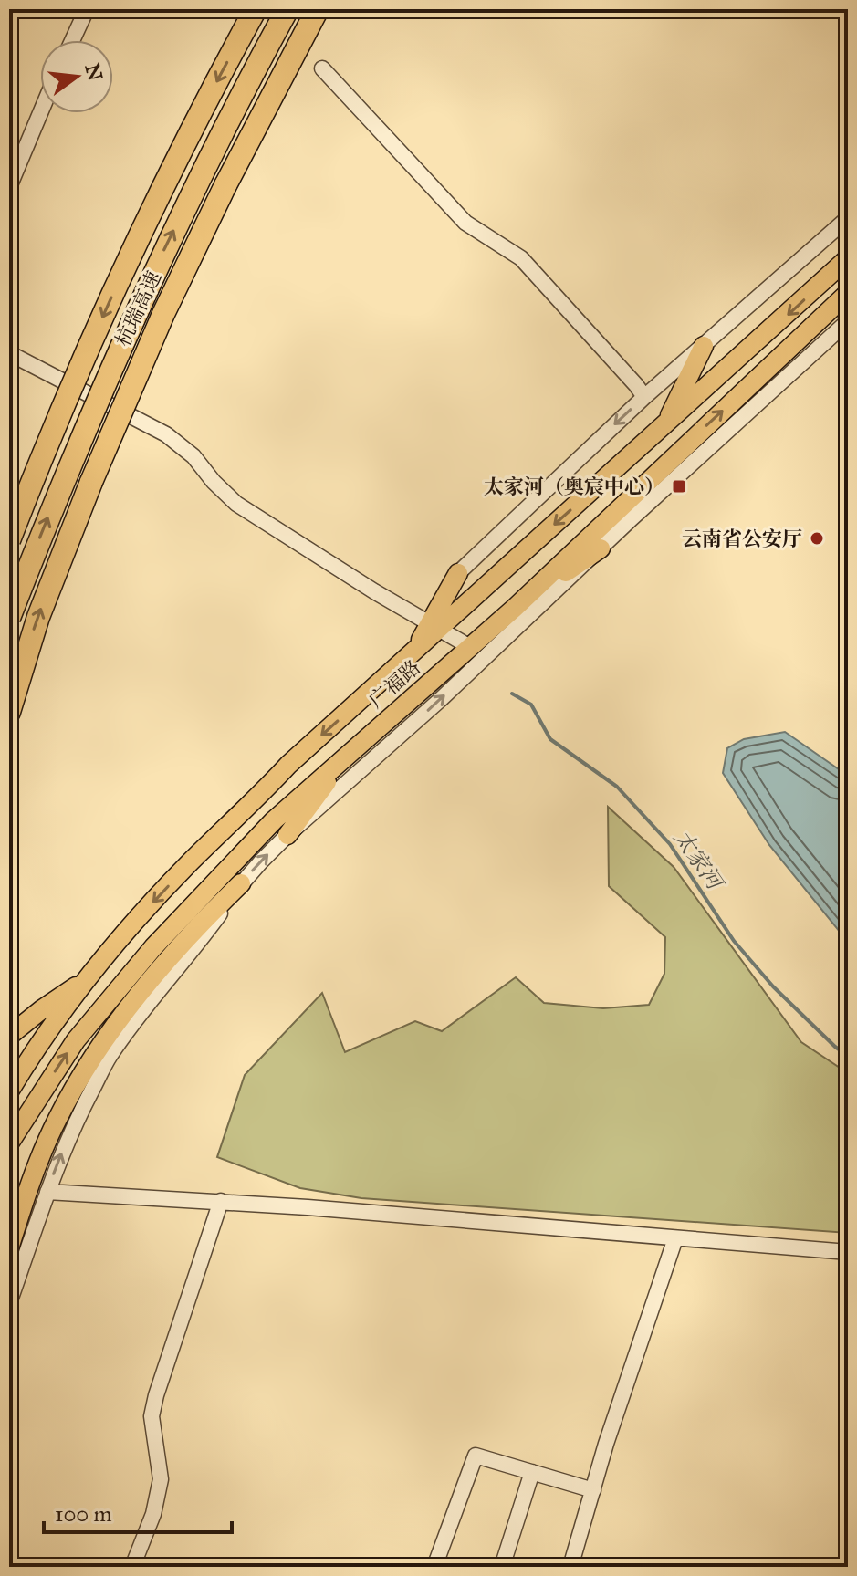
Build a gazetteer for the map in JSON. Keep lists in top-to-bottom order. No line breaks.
{"streets":{"highway":["杭瑞高速"],"main road":["广福路"]},"water":["太家河"],"places":{"transit":["太家河（奥宸中心）"],"other":["云南省公安厅"]},"scale_bar":"100 m","north":"right"}
